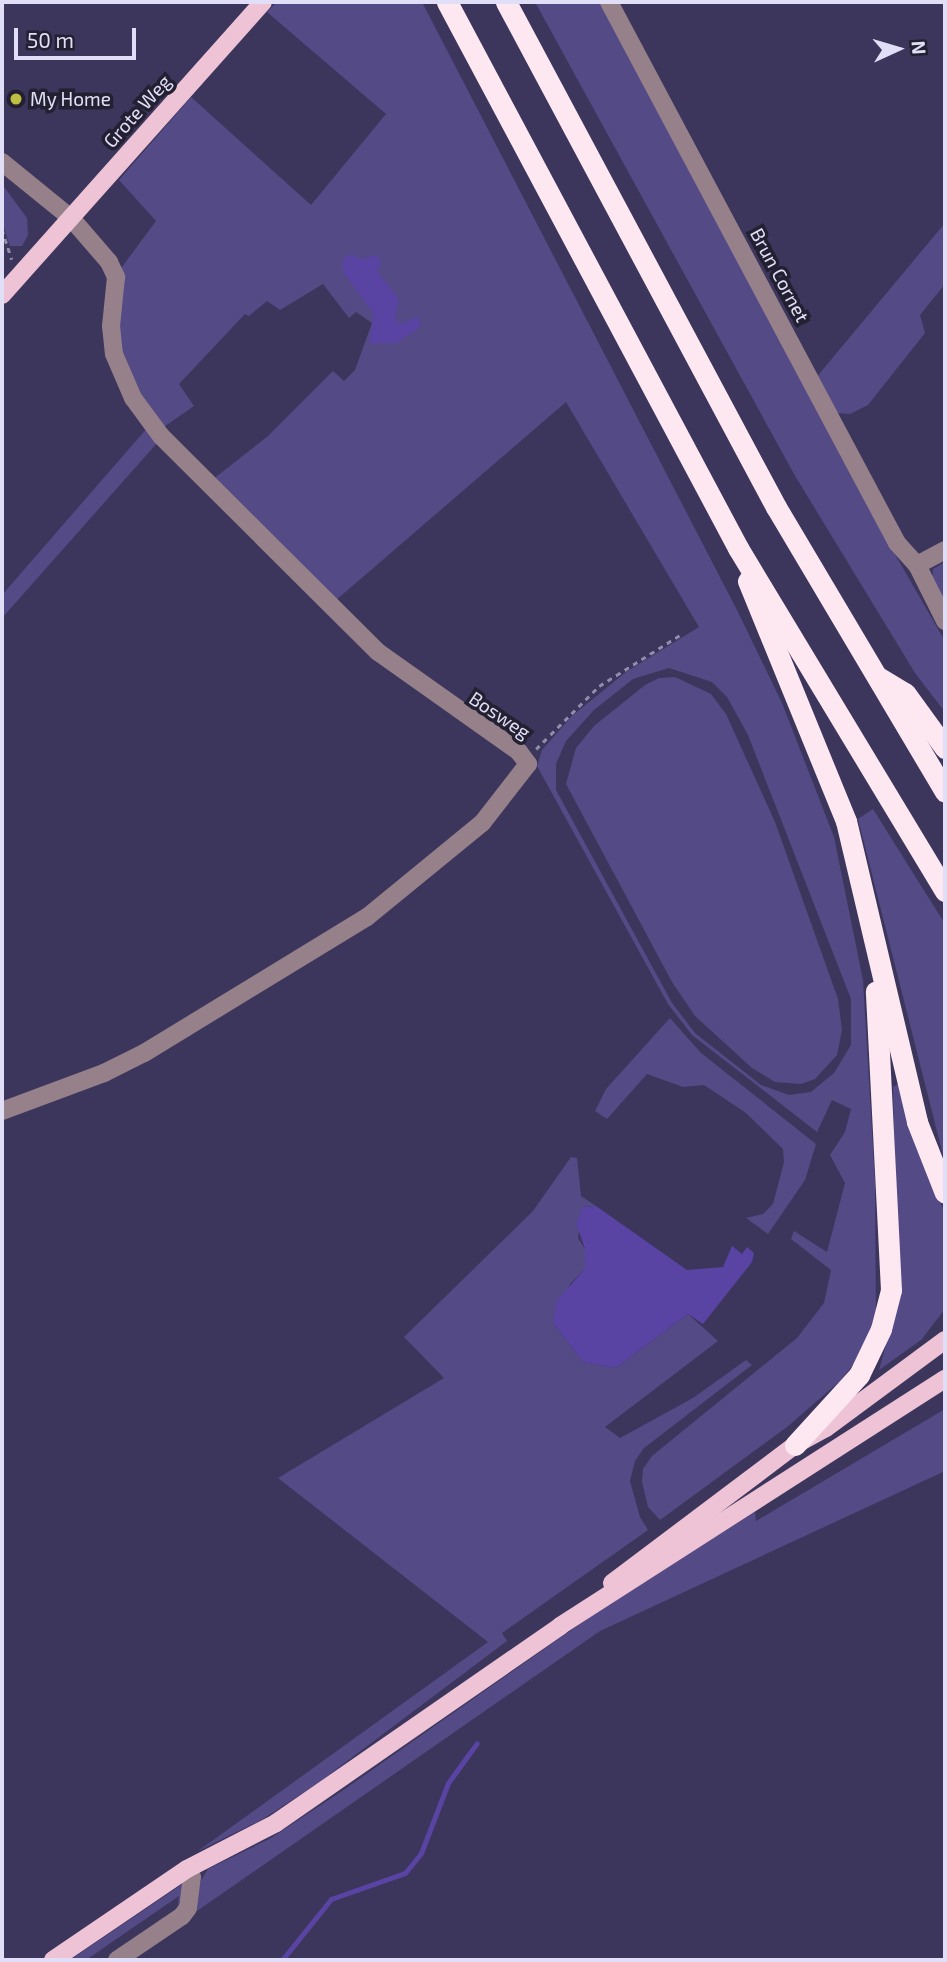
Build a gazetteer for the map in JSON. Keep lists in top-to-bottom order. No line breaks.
{"streets":{"main road":["Grote Weg"],"street":["Brun Cornet","Bosweg"]},"crossings":[["Grote Weg","Bosweg"]],"places":["My Home"],"scale_bar":"50 m","north":"right"}
